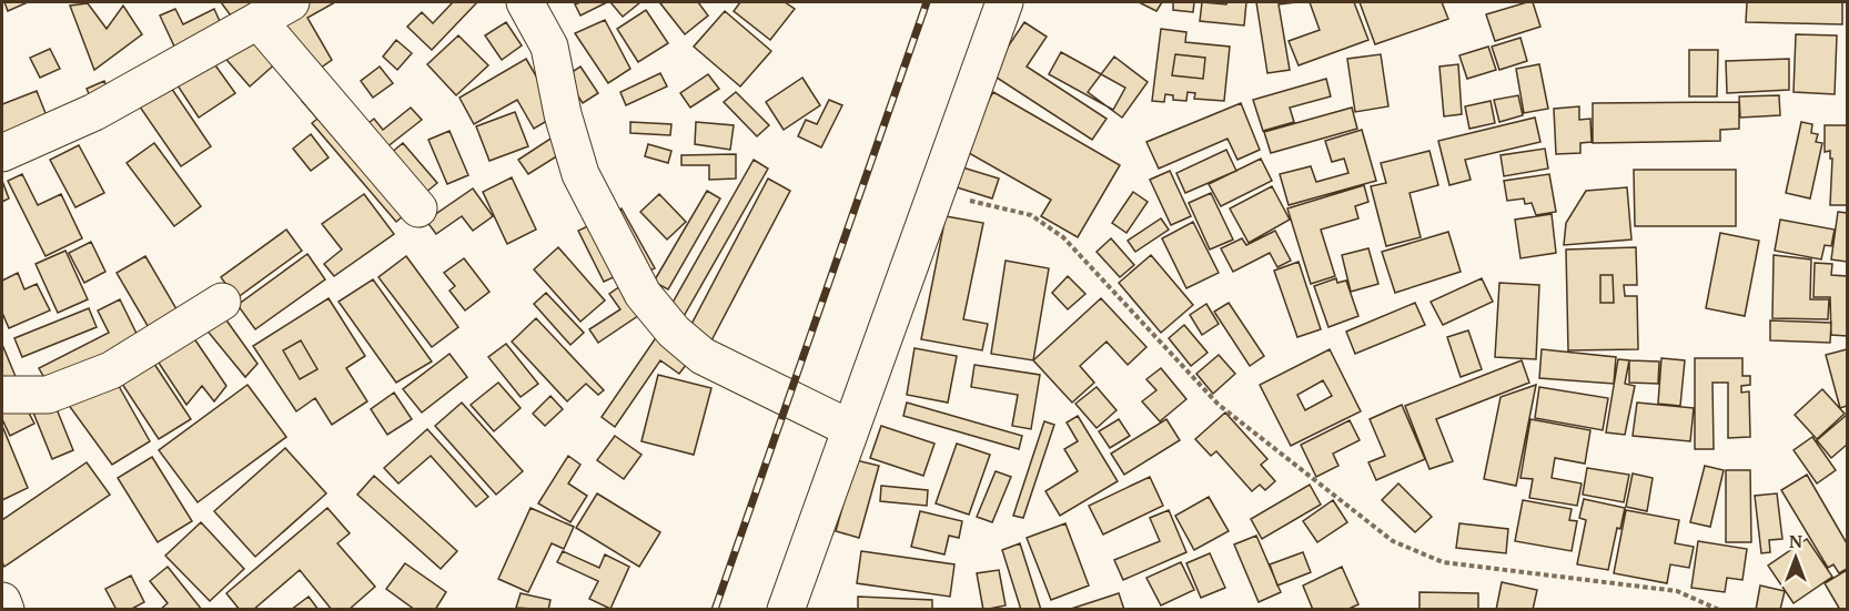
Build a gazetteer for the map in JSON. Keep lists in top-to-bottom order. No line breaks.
{"north":"top"}
